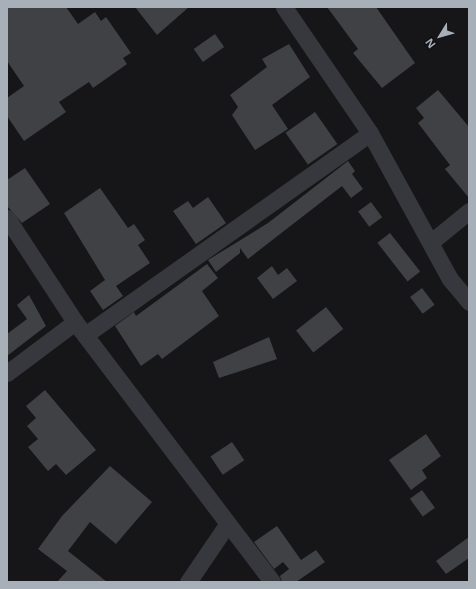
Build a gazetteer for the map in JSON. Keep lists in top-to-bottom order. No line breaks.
{"north":"bottom left"}
